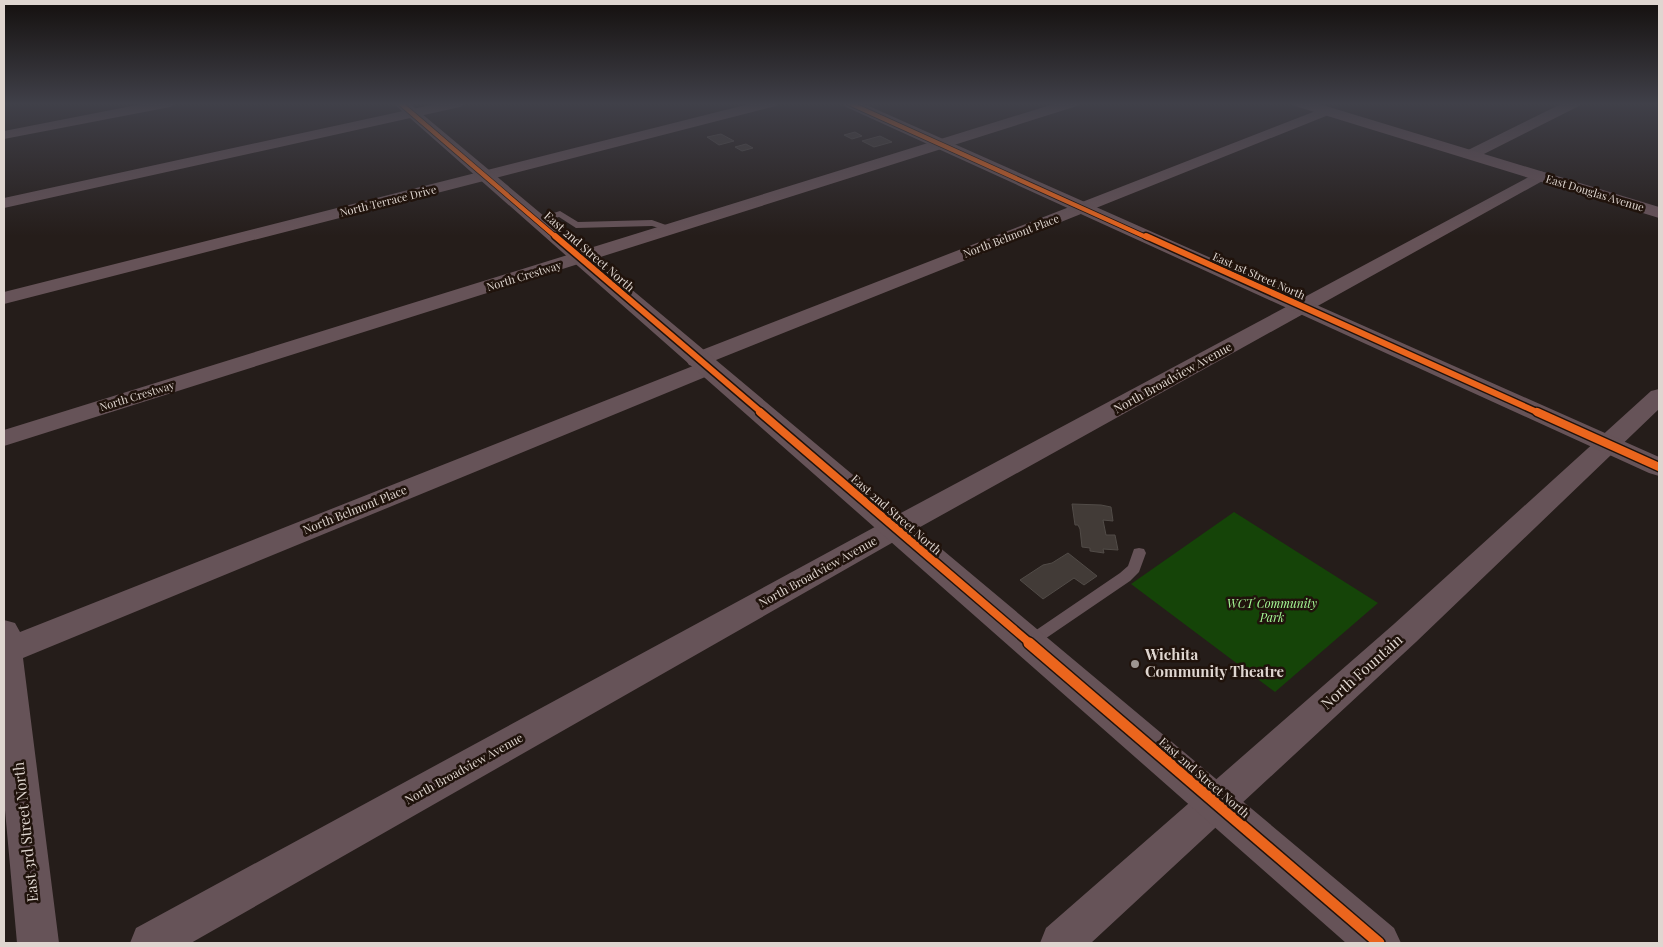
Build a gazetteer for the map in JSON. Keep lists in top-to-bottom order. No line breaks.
{"streets":{"main road":["East Douglas Avenue"],"street":["North Terrace Drive","North Belmont Place","East 2nd Street North","North Crestway","East 1st Street North","North Broadview Avenue","North Fountain","East 3rd Street North"]},"crossings":[["East Douglas Avenue","North Broadview Avenue"],["North Terrace Drive","East 2nd Street North"],["North Belmont Place","East 2nd Street North"],["North Belmont Place","East 1st Street North"],["North Belmont Place","East 3rd Street North"],["East 2nd Street North","North Crestway"],["East 2nd Street North","North Broadview Avenue"],["East 2nd Street North","North Fountain"],["East 1st Street North","North Broadview Avenue"],["East 1st Street North","North Fountain"]],"parks":["WCT Community Park"],"places":["Wichita Community Theatre"]}
